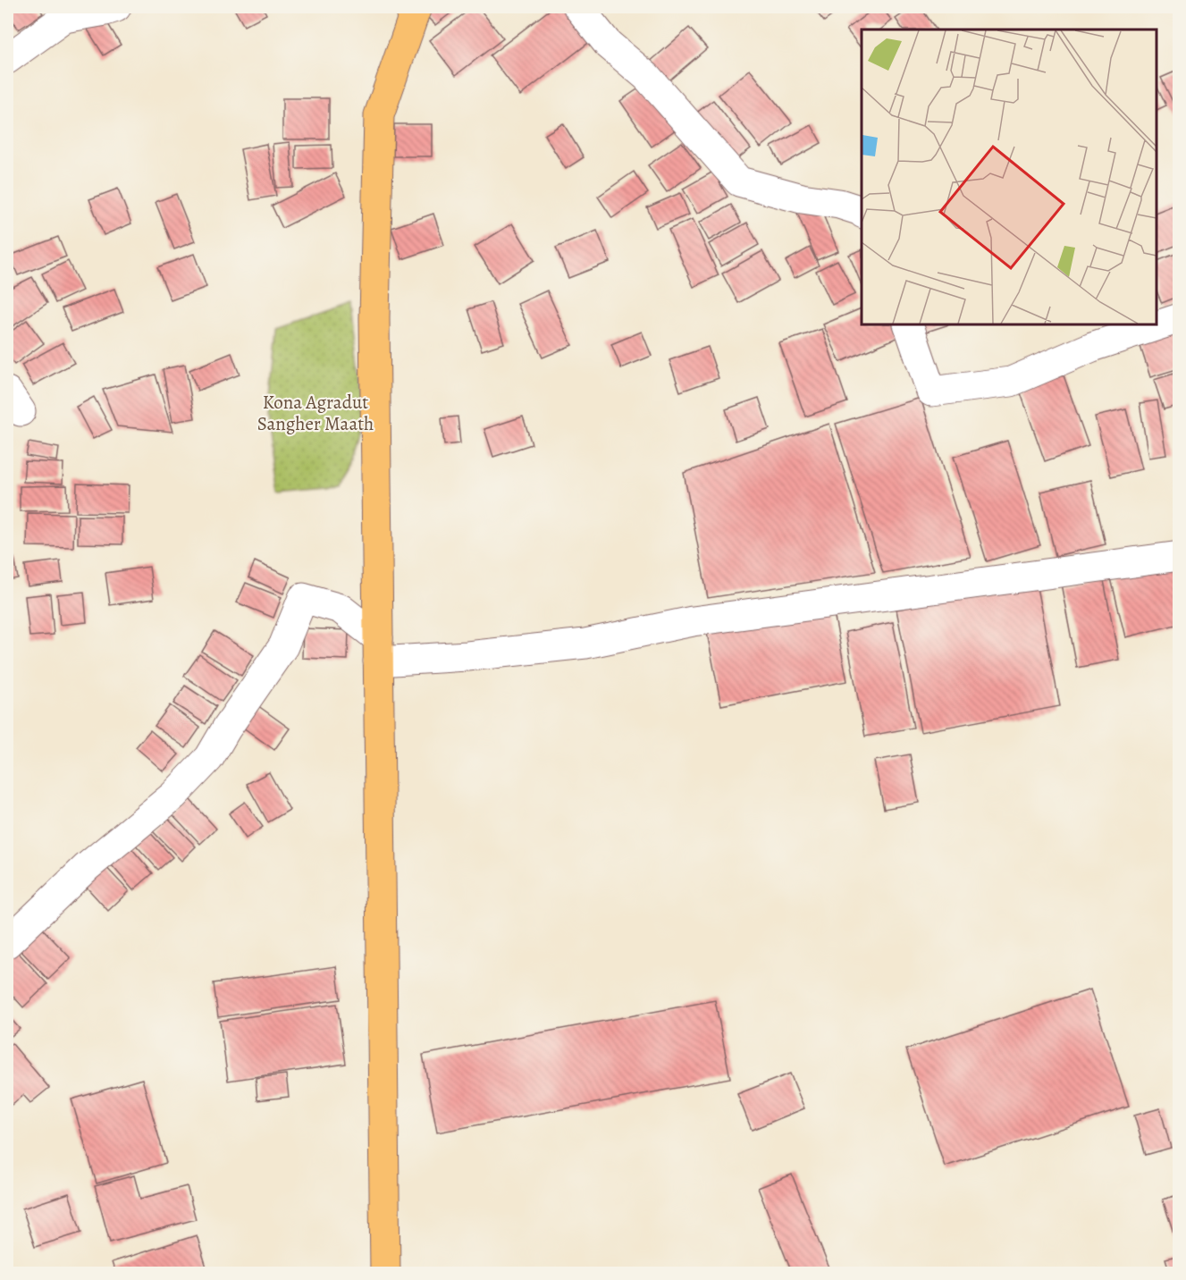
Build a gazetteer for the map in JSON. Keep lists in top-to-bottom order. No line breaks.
{"parks":["Kona Agradut Sangher Maath"]}
